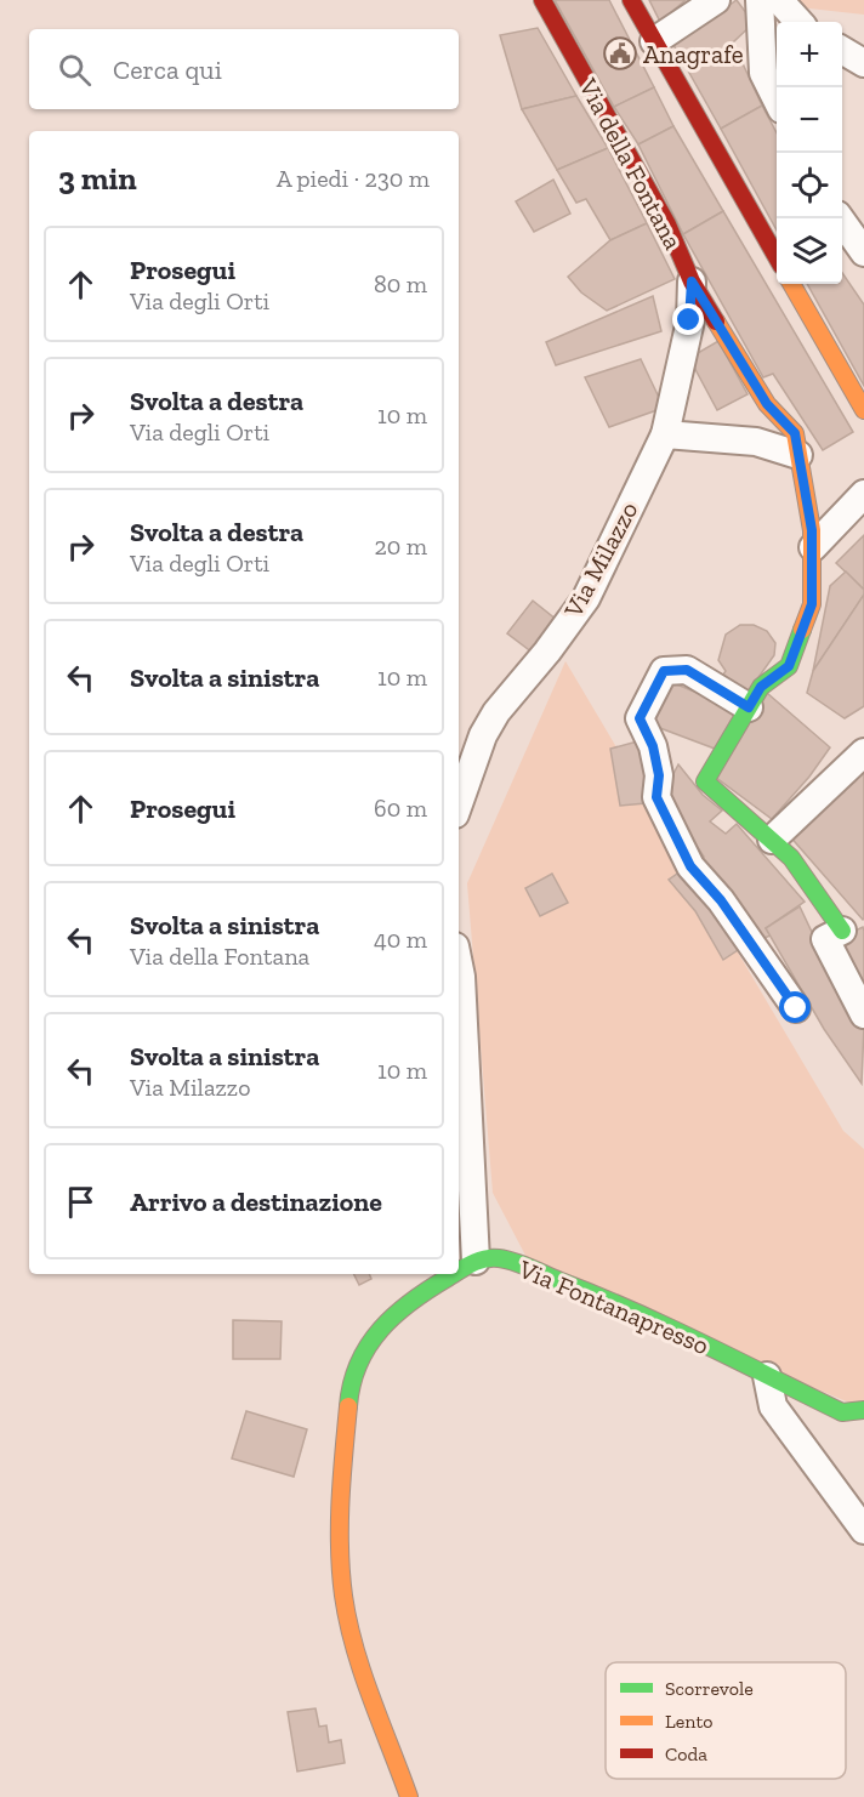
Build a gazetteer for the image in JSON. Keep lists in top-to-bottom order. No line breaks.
{"streets":{"street":["Via della Fontana","Via Milazzo","Via Fontanapresso"]},"crossings":[["Via della Fontana","Via Milazzo"]],"places":{"public building":["Anagrafe"]},"legend":["Scorrevole","Lento","Coda"],"page":{"map_buttons":["+","−"],"search":"Cerca qui","heading":["3 min","A piedi · 230 m"],"list":[["Prosegui","Via degli Orti","80 m"],["Svolta a destra","Via degli Orti","10 m"],["Svolta a destra","Via degli Orti","20 m"],["Svolta a sinistra","10 m"],["Prosegui","60 m"],["Svolta a sinistra","Via della Fontana","40 m"],["Svolta a sinistra","Via Milazzo","10 m"],"Arrivo a destinazione"]}}
